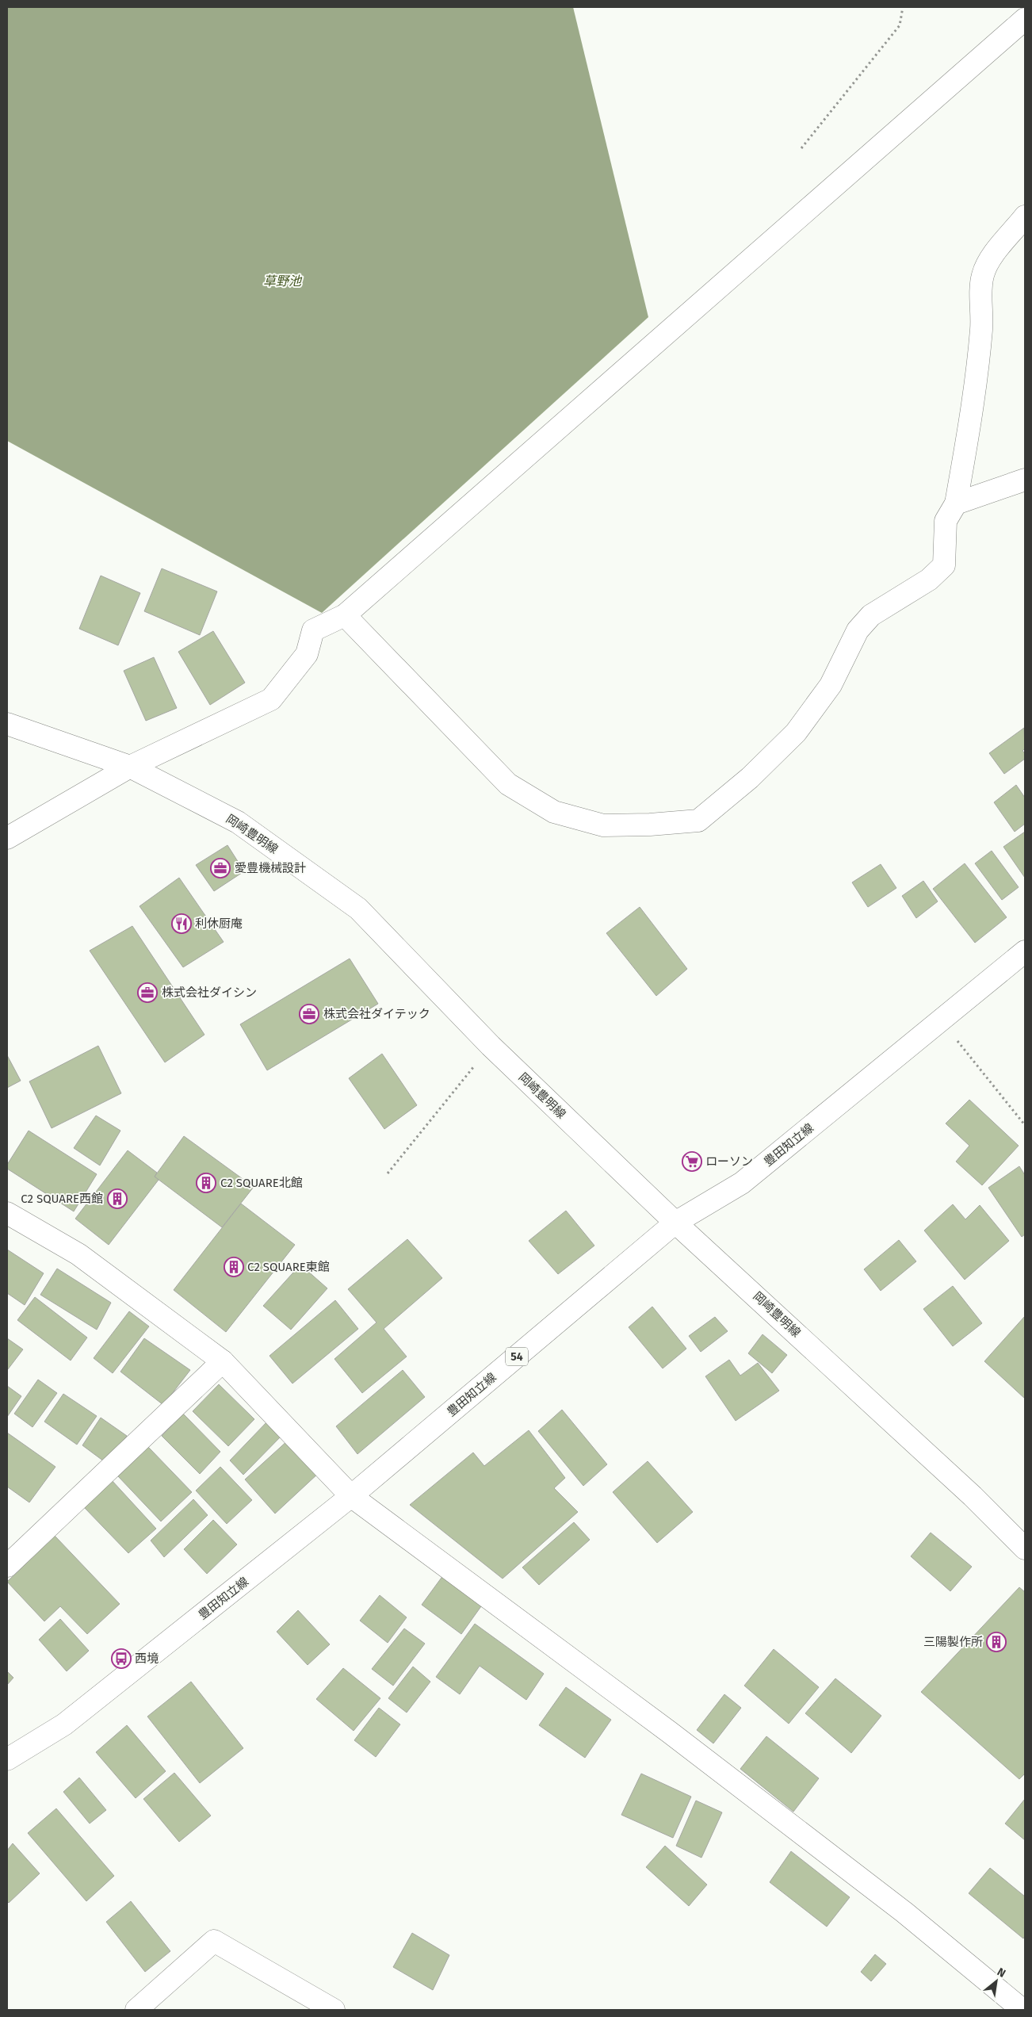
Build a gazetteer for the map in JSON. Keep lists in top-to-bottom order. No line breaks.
{"streets":{"street":["岡崎豊明線","豊田知立線","54"]},"crossings":[["岡崎豊明線","豊田知立線"]],"water":["草野池"],"places":{"office":["愛豊機械設計","株式会社ダイシン","株式会社ダイテック"],"restaurant":["利休厨庵"],"supermarket":["ローソン"],"building":["C2 SQUARE北館","C2 SQUARE西館","C2 SQUARE東館","三陽製作所"],"bus stop":["西境"]},"north":"top right"}
